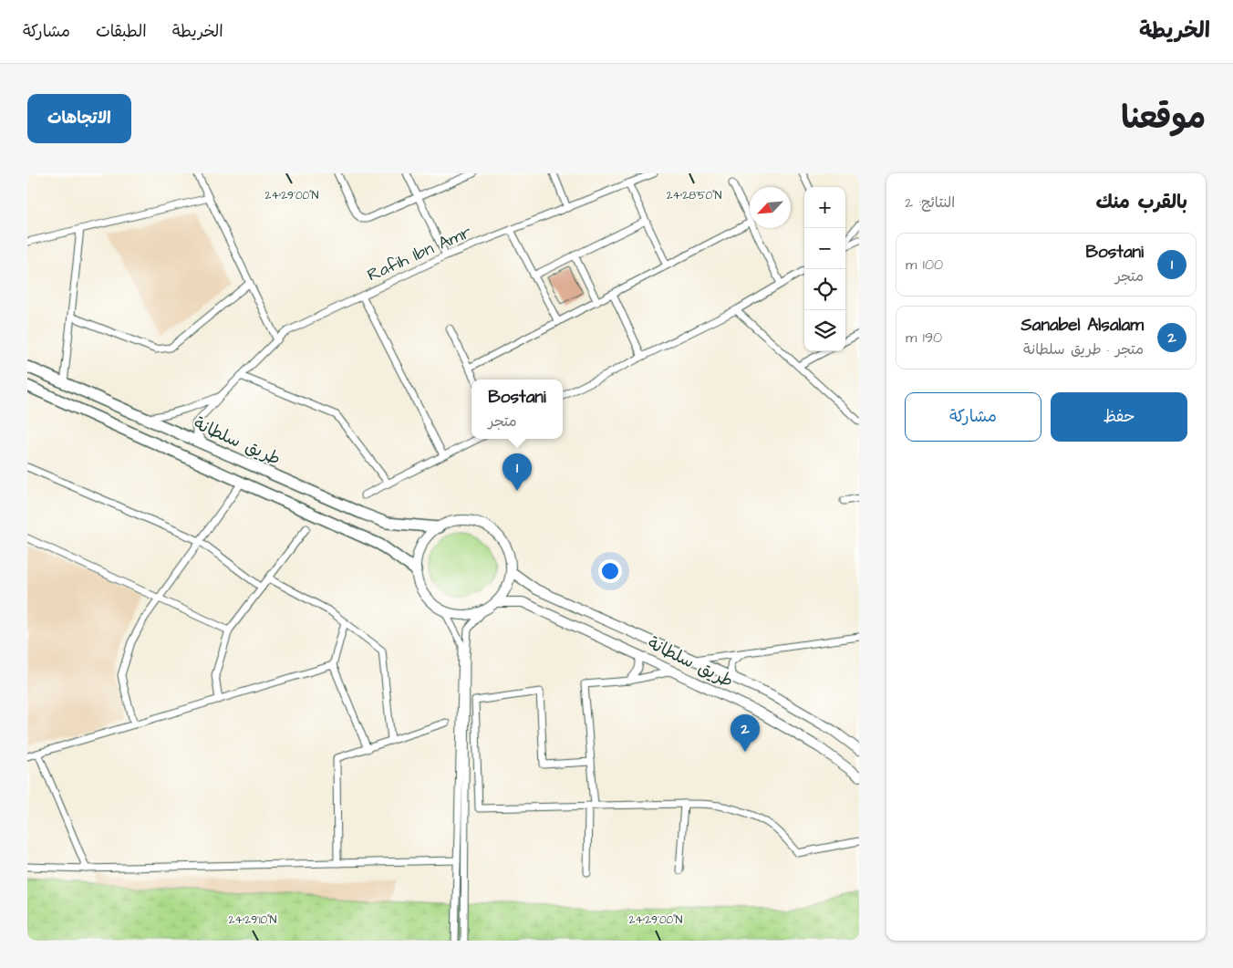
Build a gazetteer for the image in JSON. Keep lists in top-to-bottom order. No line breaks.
{"streets":{"main road":["طريق سلطانة"],"street":["Rafih Ibn Amr"]},"crossings":[["Rafih Ibn Amr","طريق سلطانة"]],"north":"bottom left","page":{"header":"الخريطة","nav":["الخريطة","الطبقات","مشاركة"],"title":"موقعنا","buttons":["الاتجاهات",["حفظ","مشاركة"]],"heading":["بالقرب منك","النتائج: 2"],"map_buttons":["+","−"],"list":[{"mark":"1","name":"Bostani","note":"متجر","value":"100 m"},{"mark":"2","name":"Sanabel Alsalam","note":"متجر · طريق سلطانة","value":"190 m"}],"popup":["Bostani","متجر"],"pins":["1","2"]},"coordinates":["24°29'00\"N","24°28'50\"N","24°29'10\"N"]}
